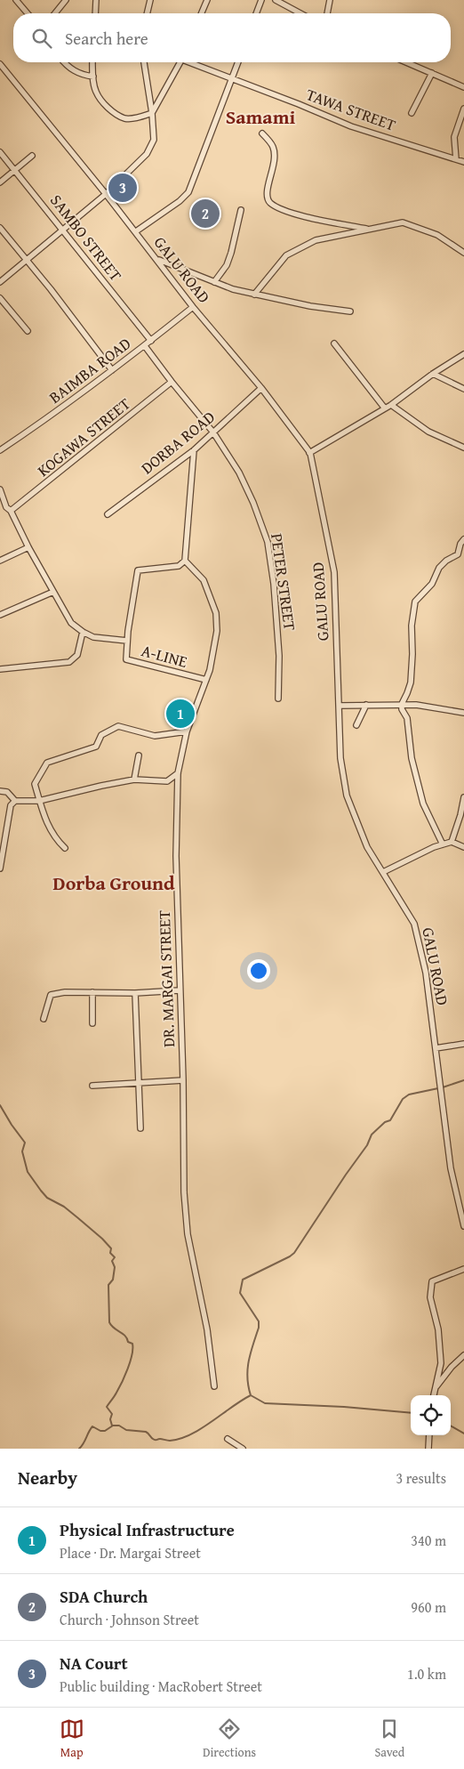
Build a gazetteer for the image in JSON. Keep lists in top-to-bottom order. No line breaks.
{"streets":{"street":["TAWA STREET","SAMBO STREET","GALU ROAD","BAIMBA ROAD","KOGAWA STREET","DORBA ROAD","PETER STREET","A-LINE","DR. MARGAI STREET"]},"crossings":[["SAMBO STREET","BAIMBA ROAD"],["GALU ROAD","BAIMBA ROAD"],["GALU ROAD","DORBA ROAD"],["BAIMBA ROAD","PETER STREET"],["KOGAWA STREET","PETER STREET"],["DORBA ROAD","PETER STREET"],["A-LINE","DR. MARGAI STREET"]],"districts":["Samami","Dorba Ground"],"page":{"search":"Search here","pins":["3","2","1"],"heading":["Nearby","3 results"],"list":[{"mark":"1","name":"Physical Infrastructure","note":"Place · Dr. Margai Street","value":"340 m"},{"mark":"2","name":"SDA Church","note":"Church · Johnson Street","value":"960 m"},{"mark":"3","name":"NA Court","note":"Public building · MacRobert Street","value":"1.0 km"}],"nav":["Map","Directions","Saved"]}}
